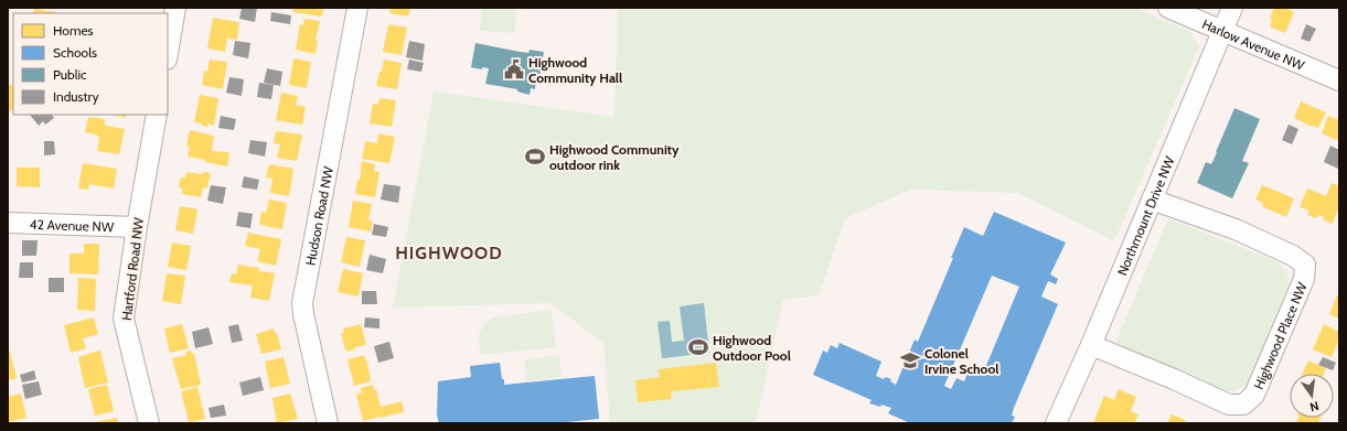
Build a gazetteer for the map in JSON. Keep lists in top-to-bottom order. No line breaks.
{"streets":{"street":["Harlow Avenue NW","Hudson Road NW","Northmount Drive NW","42 Avenue NW","Hartford Road NW","Highwood Place NW"]},"crossings":[["Harlow Avenue NW","Northmount Drive NW"],["Northmount Drive NW","Highwood Place NW"],["42 Avenue NW","Hartford Road NW"]],"districts":["HIGHWOOD"],"places":{"public building":["Highwood Community Hall"],"sports":["Highwood Community outdoor rink","Highwood Outdoor Pool"],"school or university":["Colonel Irvine School"]},"legend":["Homes","Schools","Public","Industry"],"north":"bottom"}
